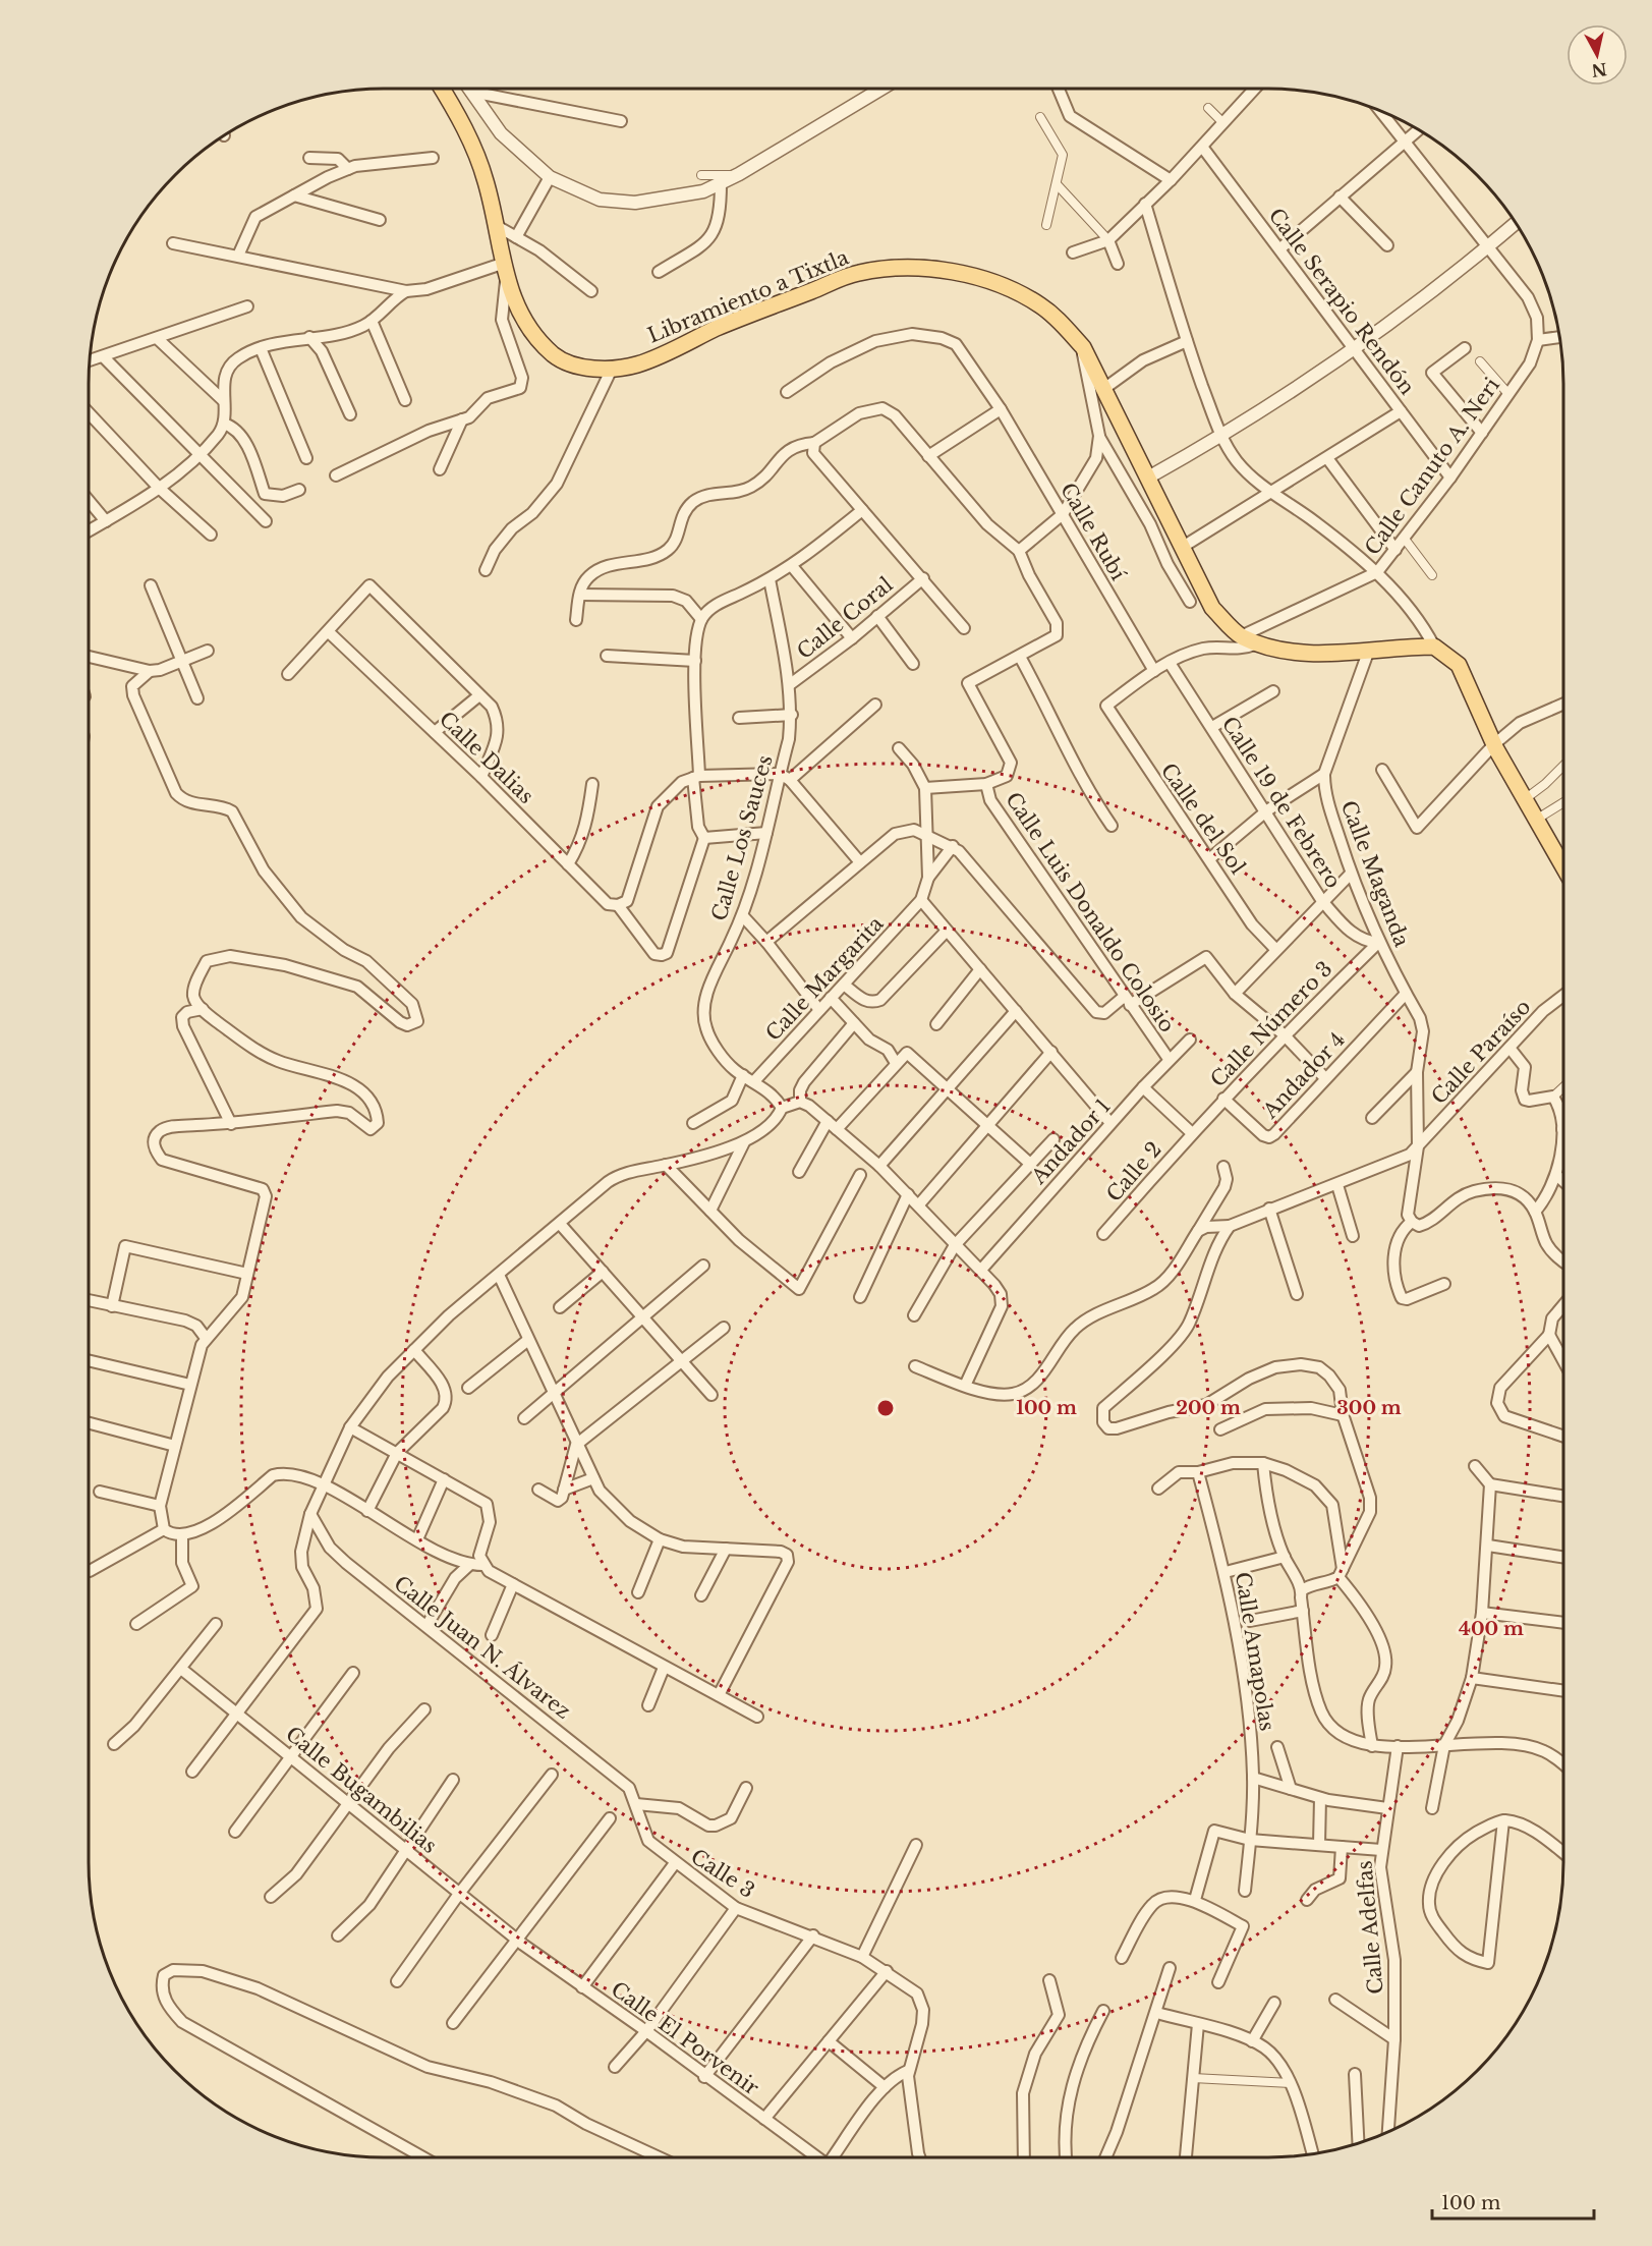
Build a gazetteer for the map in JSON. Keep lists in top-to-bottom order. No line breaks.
{"streets":{"main road":["Libramiento a Tixtla"],"street":["Calle Serapio Rendón","Calle Canuto A. Neri","Calle Rubí","Calle Coral","Calle Dalias","Calle 19 de Febrero","Calle del Sol","Calle Los Sauces","Calle Maganda","Calle Luis Donaldo Colosio","Calle Margarita","Calle Número 3","Calle Paraíso","Andador 4","Andador 1","Calle 2","Calle Juan N. Álvarez","Calle Amapolas","Calle Bugambilias","Calle 3","Calle Adelfas","Calle El Porvenir"]},"crossings":[["Libramiento a Tixtla","Calle Canuto A. Neri"],["Libramiento a Tixtla","Calle Maganda"],["Calle Serapio Rendón","Calle Canuto A. Neri"],["Calle Rubí","Calle del Sol"],["Calle Coral","Calle Los Sauces"],["Calle 19 de Febrero","Calle Maganda"],["Calle 19 de Febrero","Calle Número 3"],["Calle Los Sauces","Calle Margarita"],["Calle Maganda","Calle Número 3"],["Calle Maganda","Calle Paraíso"],["Calle Maganda","Andador 4"],["Calle Luis Donaldo Colosio","Andador 1"],["Calle Número 3","Andador 4"],["Calle Número 3","Calle 2"],["Calle Juan N. Álvarez","Calle 3"],["Calle Bugambilias","Calle El Porvenir"]],"scale_bar":"100 m","north":"bottom","rings":["100 m","200 m","300 m","400 m"]}
